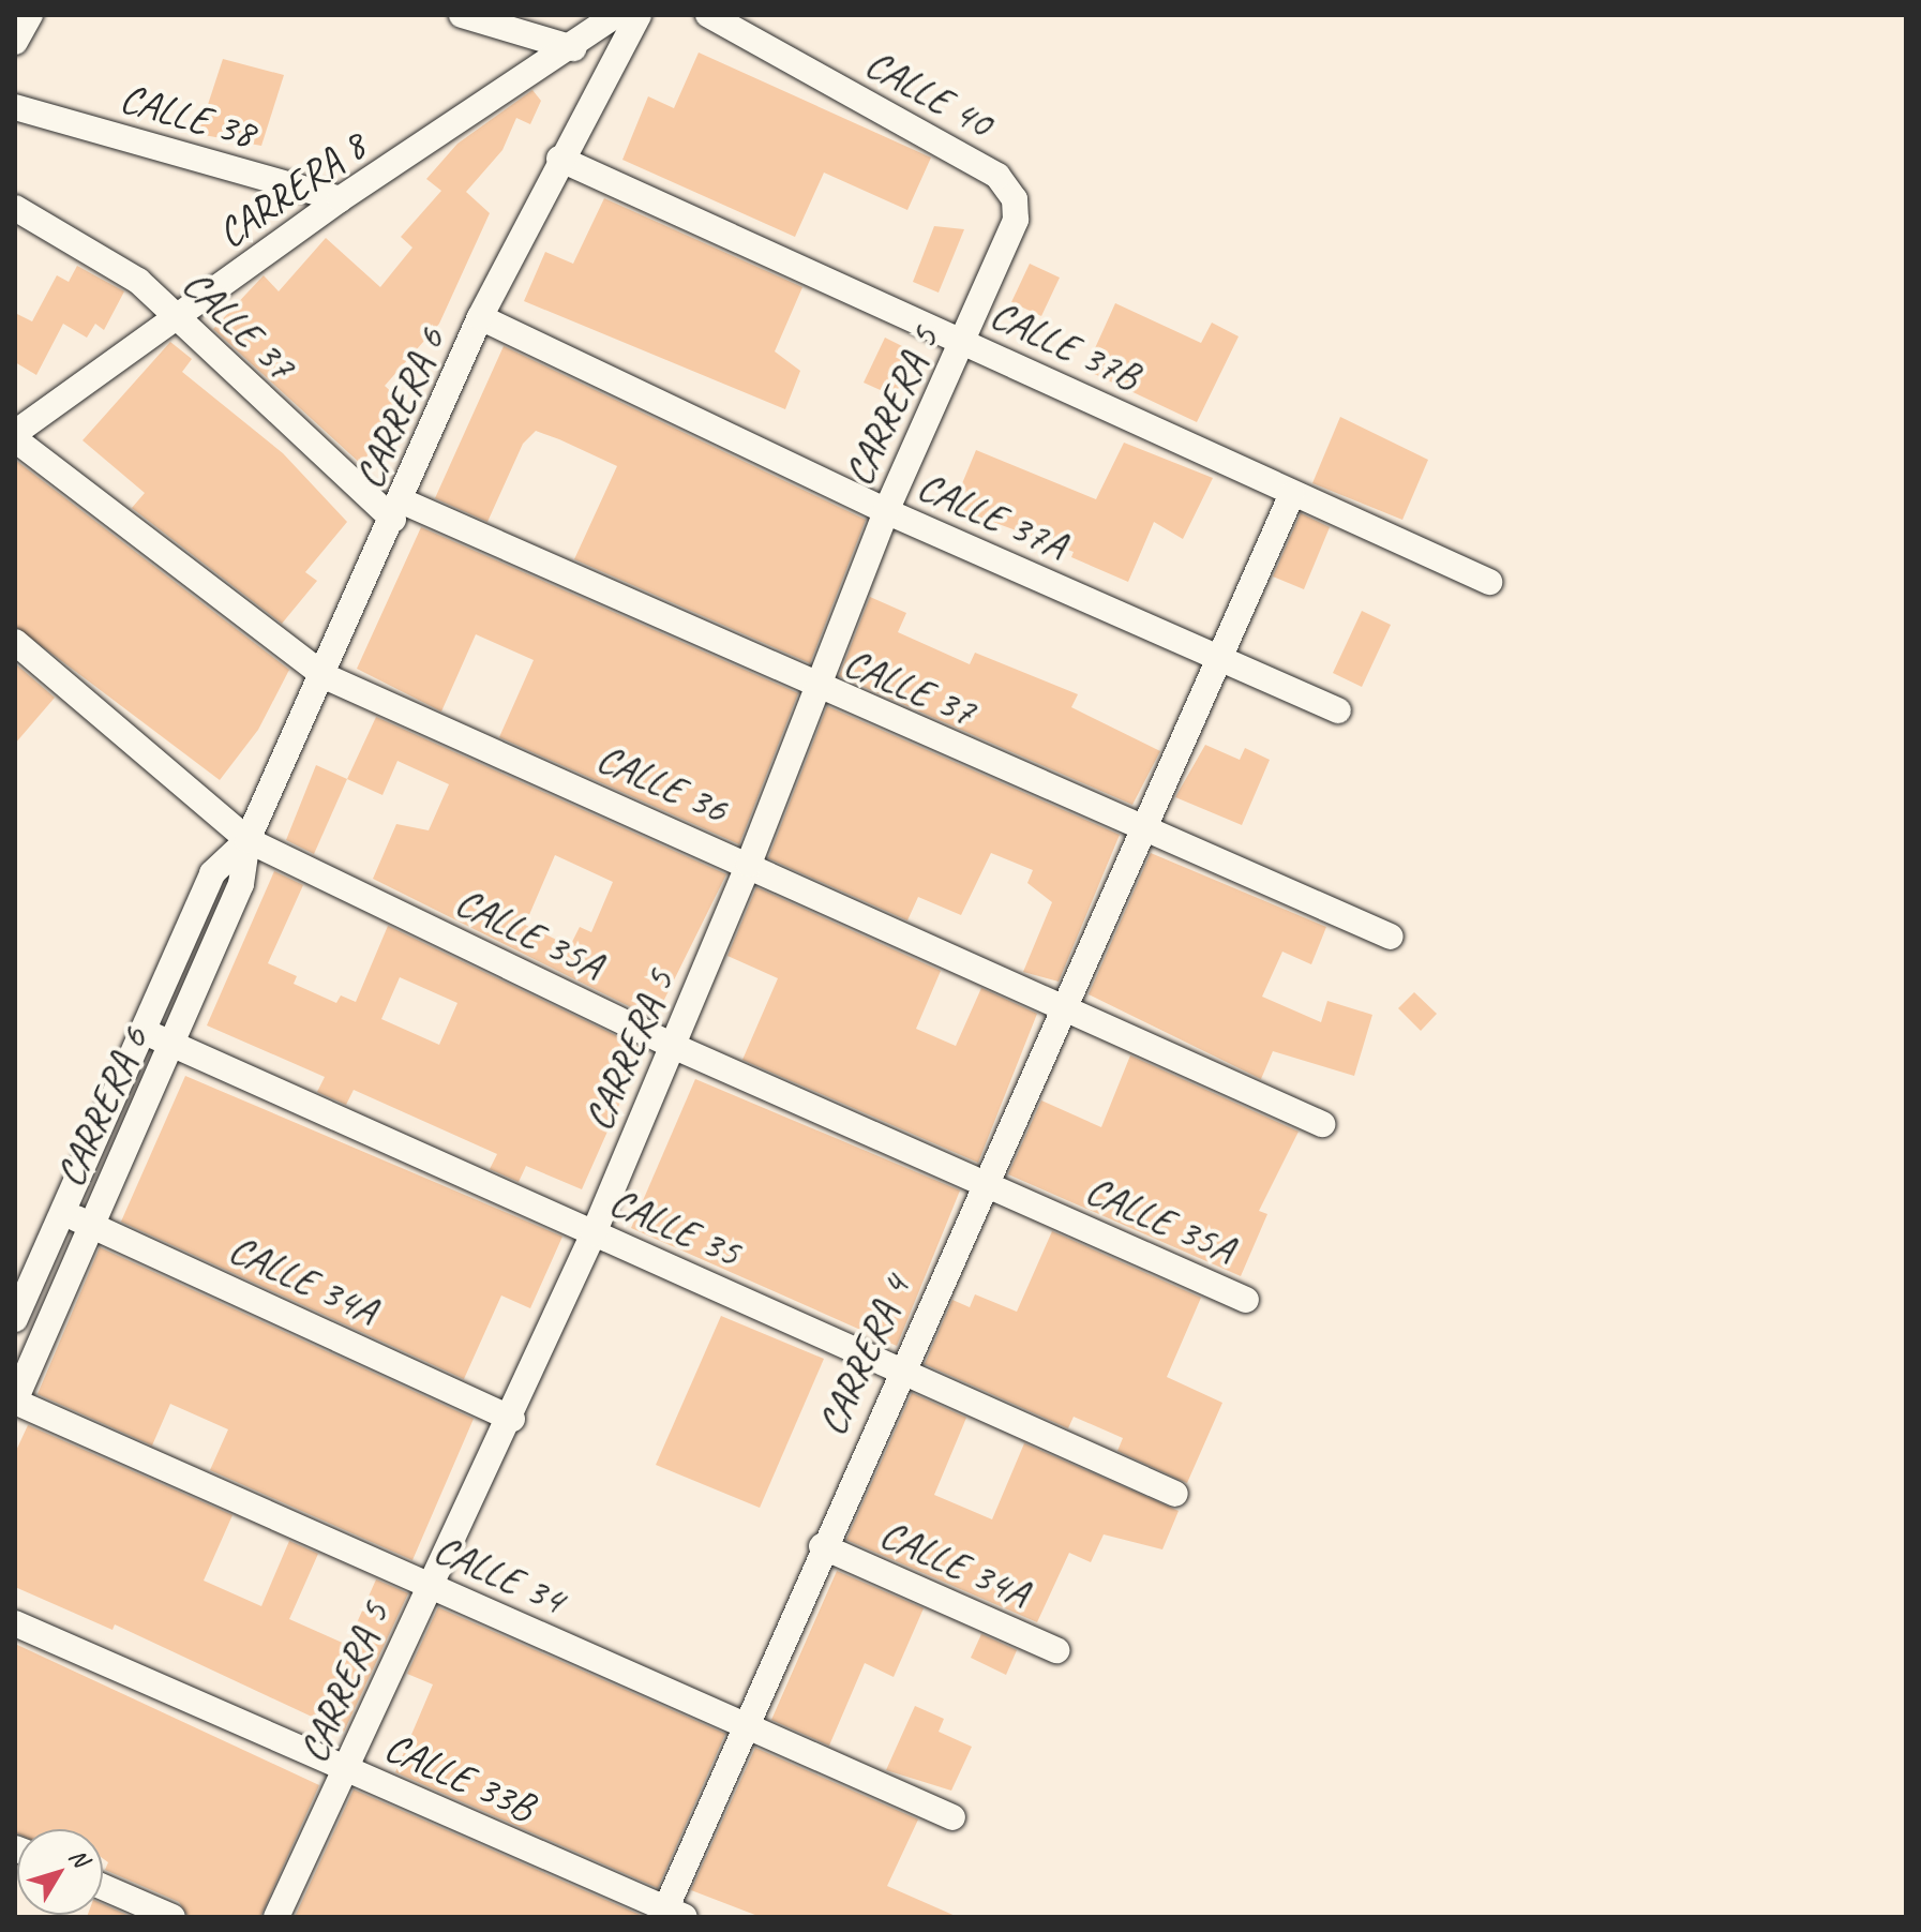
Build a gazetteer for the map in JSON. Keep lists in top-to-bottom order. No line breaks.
{"streets":{"street":["CALLE 40","CALLE 38","CARRERA 8","CALLE 37","CALLE 37B","CARRERA 5","CARRERA 6","CALLE 37A","CALLE 36","CALLE 35A","CALLE 35","CALLE 34A","CARRERA 4","CALLE 34","CALLE 33B"]},"crossings":[["CALLE 40","CARRERA 5"],["CALLE 38","CARRERA 8"],["CARRERA 8","CALLE 37"],["CARRERA 8","CALLE 36"],["CALLE 37","CARRERA 5"],["CALLE 37","CARRERA 6"],["CALLE 37","CARRERA 4"],["CALLE 37B","CARRERA 5"],["CALLE 37B","CARRERA 6"],["CALLE 37B","CARRERA 4"],["CARRERA 5","CALLE 37A"],["CARRERA 5","CALLE 36"],["CARRERA 5","CALLE 35A"],["CARRERA 5","CALLE 35"],["CARRERA 5","CALLE 34A"],["CARRERA 5","CALLE 34"],["CARRERA 5","CALLE 33B"],["CARRERA 6","CALLE 37A"],["CARRERA 6","CALLE 36"],["CARRERA 6","CALLE 35A"],["CARRERA 6","CALLE 35"],["CARRERA 6","CALLE 34A"],["CARRERA 6","CALLE 34"],["CALLE 37A","CARRERA 4"],["CALLE 36","CARRERA 4"],["CALLE 35A","CARRERA 4"],["CALLE 35","CARRERA 4"],["CALLE 34A","CARRERA 4"],["CARRERA 4","CALLE 34"],["CARRERA 4","CALLE 33B"]],"north":"top right"}
